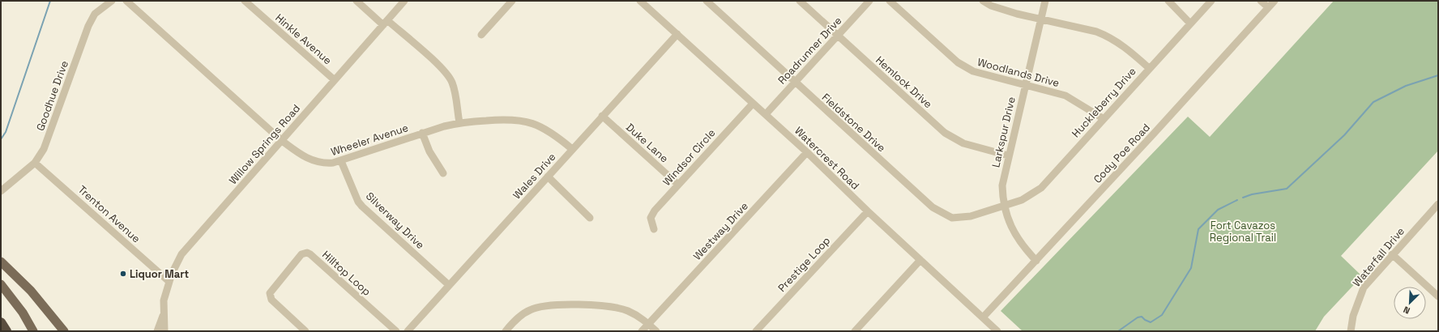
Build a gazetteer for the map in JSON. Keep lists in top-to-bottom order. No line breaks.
{"streets":{"street":["Hinkle Avenue","Roadrunner Drive","Woodlands Drive","Hemlock Drive","Goodhue Drive","Huckleberry Drive","Fieldstone Drive","Larkspur Drive","Wheeler Avenue","Duke Lane","Willow Springs Road","Cody Poe Road","Windsor Circle","Watercrest Road","Wales Drive","Trenton Avenue","Silverway Drive","Westway Drive","Waterfall Drive","Prestige Loop","Hilltop Loop"]},"crossings":[["Hinkle Avenue","Willow Springs Road"],["Roadrunner Drive","Hemlock Drive"],["Roadrunner Drive","Fieldstone Drive"],["Roadrunner Drive","Watercrest Road"],["Woodlands Drive","Huckleberry Drive"],["Woodlands Drive","Larkspur Drive"],["Hemlock Drive","Larkspur Drive"],["Goodhue Drive","Trenton Avenue"],["Huckleberry Drive","Fieldstone Drive"],["Huckleberry Drive","Larkspur Drive"],["Fieldstone Drive","Larkspur Drive"],["Larkspur Drive","Cody Poe Road"],["Wheeler Avenue","Willow Springs Road"],["Wheeler Avenue","Wales Drive"],["Wheeler Avenue","Silverway Drive"],["Duke Lane","Windsor Circle"],["Duke Lane","Wales Drive"],["Willow Springs Road","Trenton Avenue"],["Cody Poe Road","Watercrest Road"],["Windsor Circle","Watercrest Road"],["Watercrest Road","Wales Drive"],["Watercrest Road","Westway Drive"],["Watercrest Road","Prestige Loop"],["Wales Drive","Silverway Drive"]],"parks":["Fort Cavazos Regional Trail"],"places":["Liquor Mart"],"north":"bottom left"}
